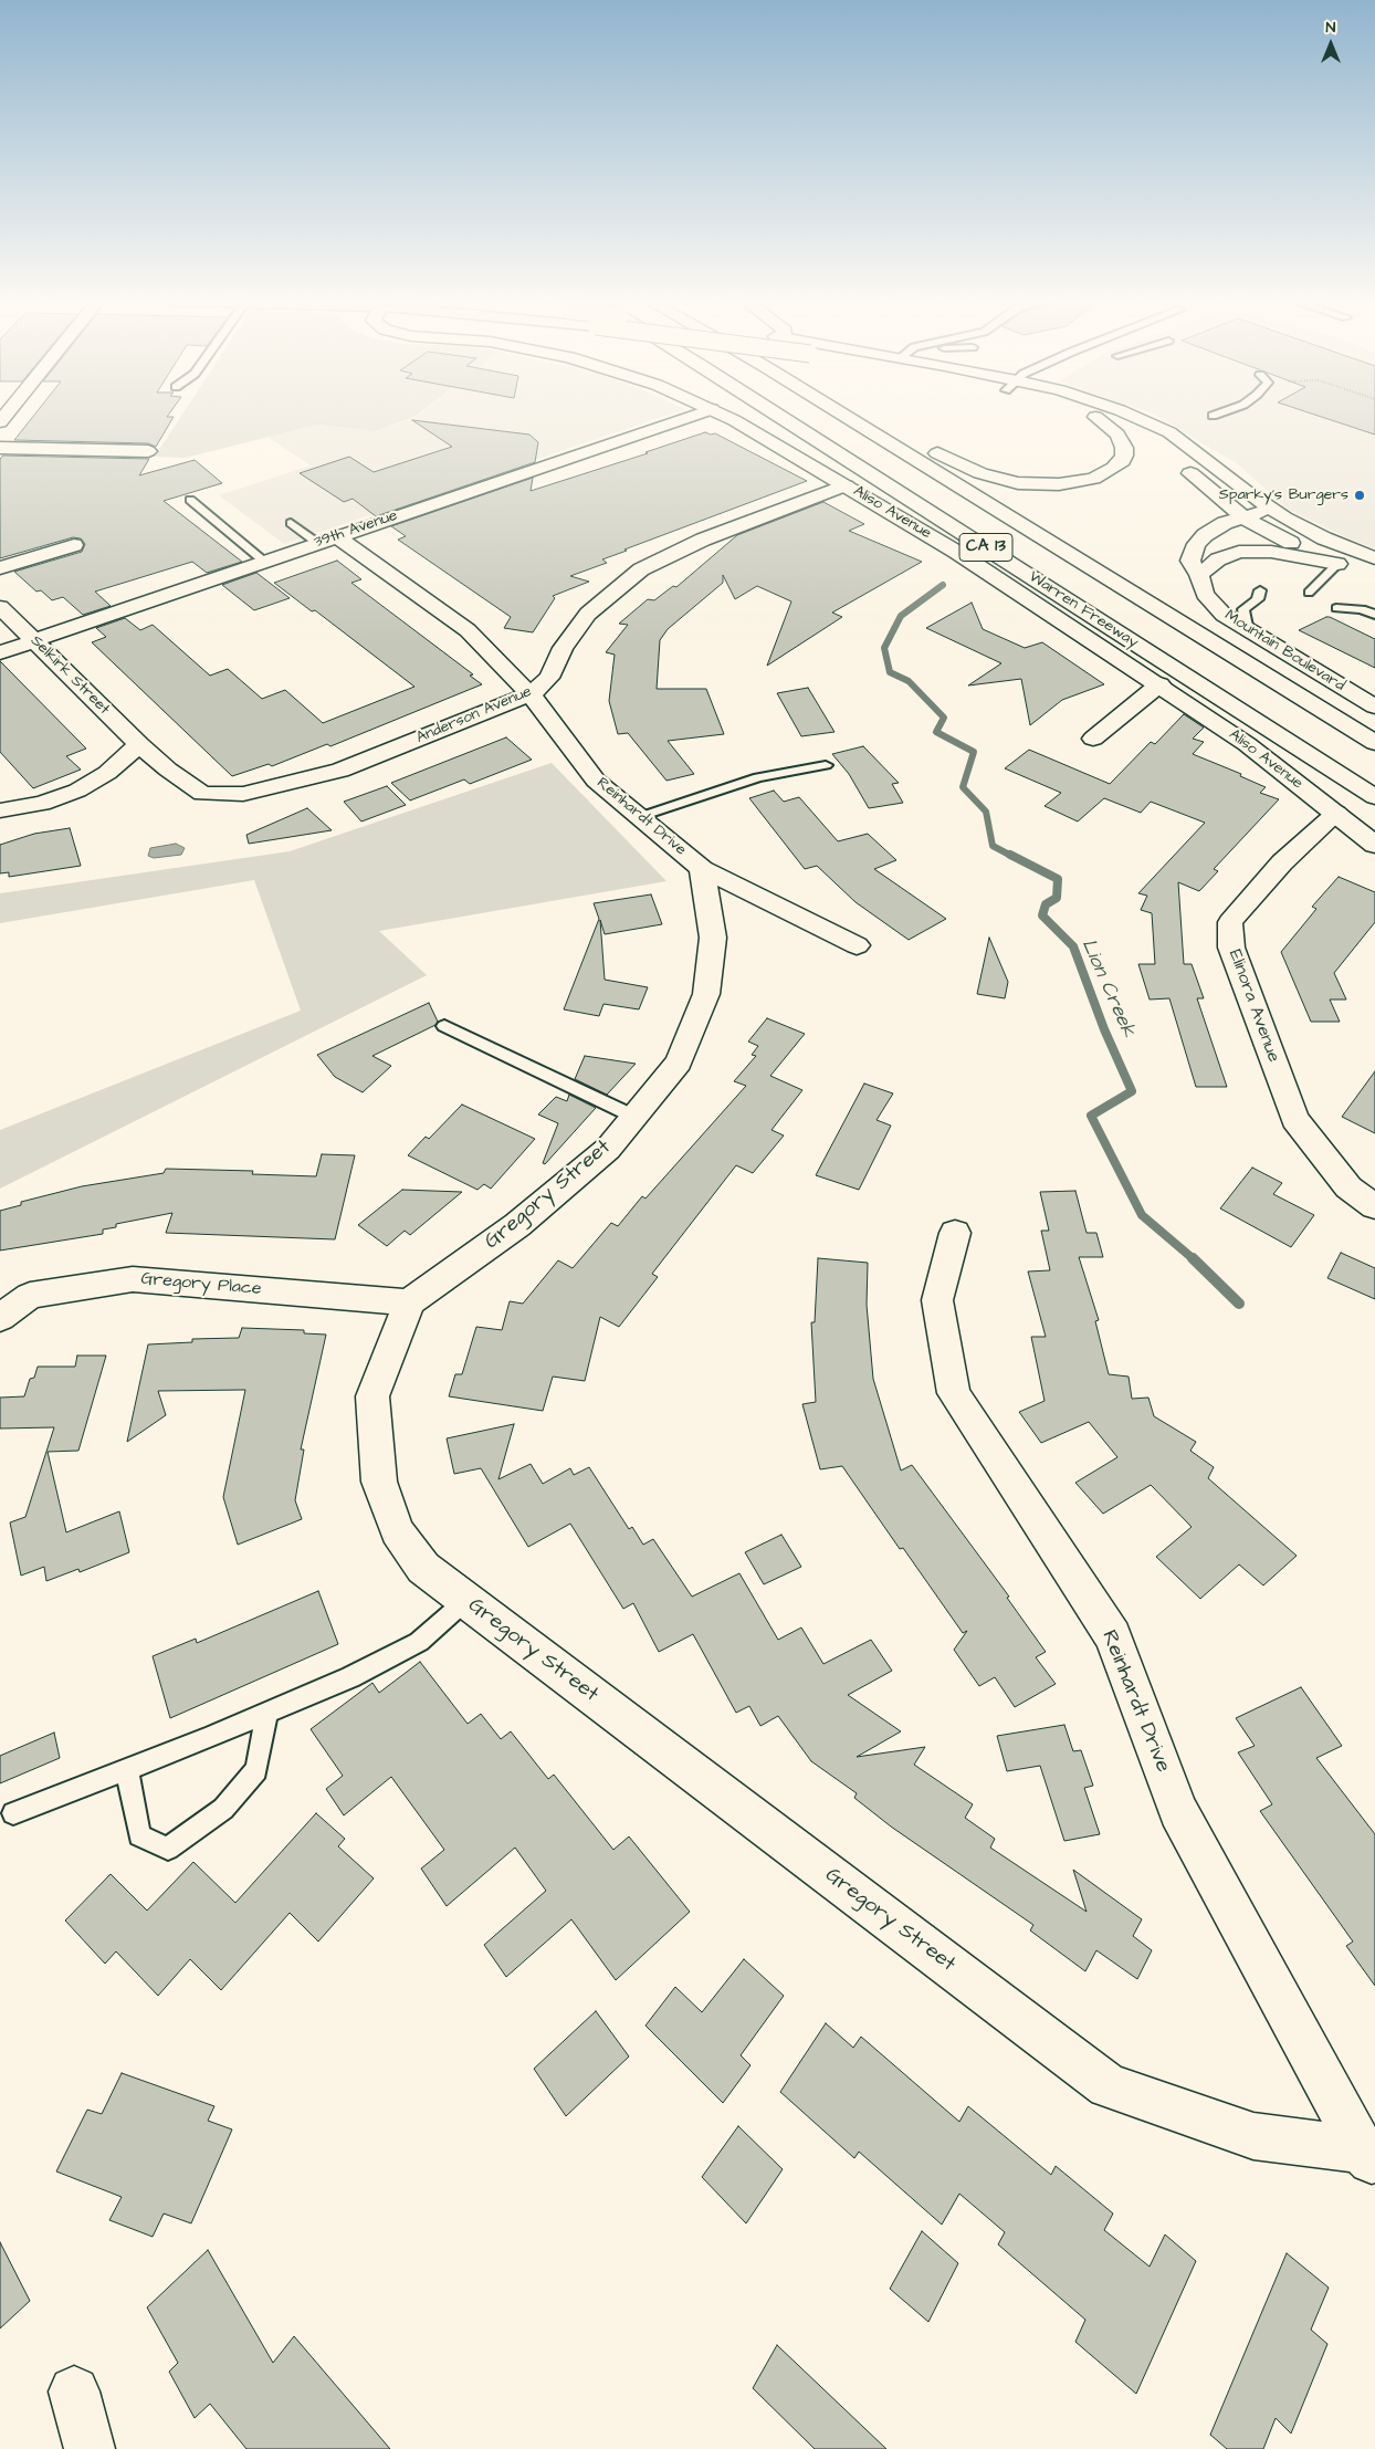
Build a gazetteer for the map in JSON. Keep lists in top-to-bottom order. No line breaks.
{"streets":{"main road":["Aliso Avenue","39th Avenue","CA 13","Warren Freeway","Mountain Boulevard","Selkirk Street","Anderson Avenue","Reinhardt Drive","Elinora Avenue","Gregory Street","Gregory Place"]},"crossings":[["Aliso Avenue","Anderson Avenue"],["Aliso Avenue","Elinora Avenue"],["39th Avenue","Selkirk Street"],["39th Avenue","Reinhardt Drive"],["Selkirk Street","Anderson Avenue"],["Anderson Avenue","Reinhardt Drive"],["Reinhardt Drive","Gregory Street"],["Gregory Street","Gregory Place"]],"water":["Lion Creek"],"places":["Sparky's Burgers"],"north":"top"}
